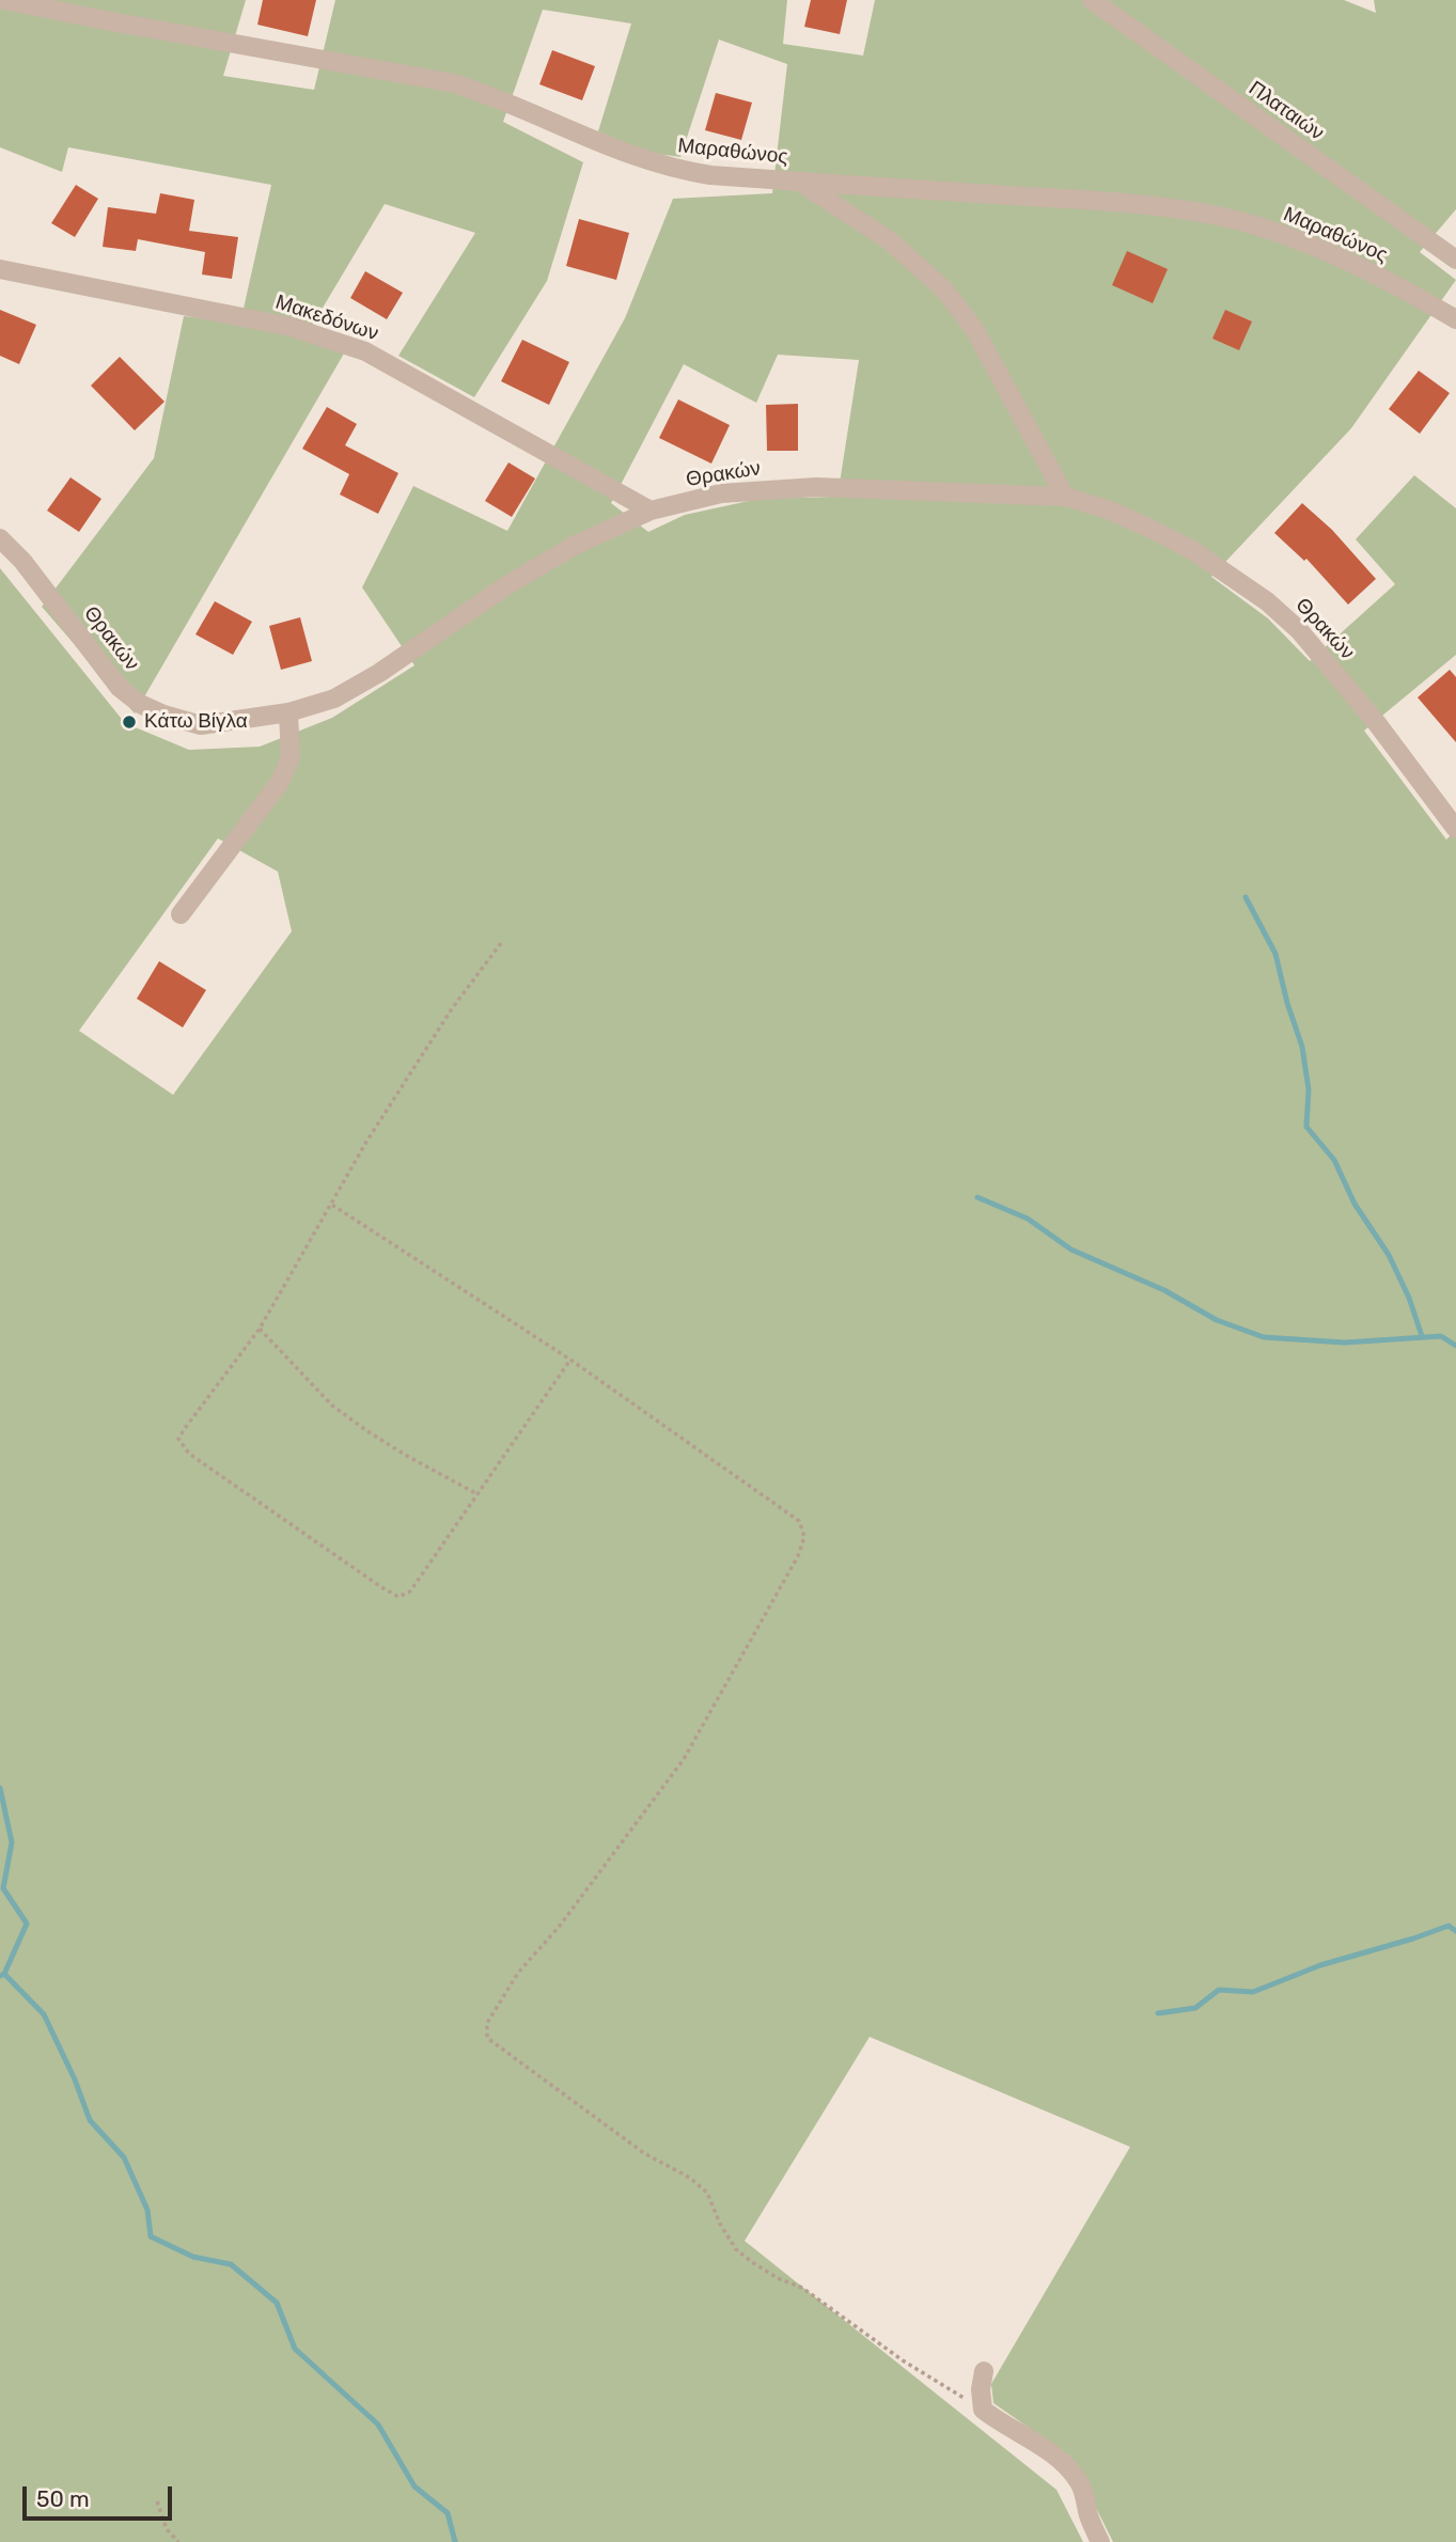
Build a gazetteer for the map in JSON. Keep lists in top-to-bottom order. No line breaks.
{"streets":{"street":["Πλαταιών","Μαραθώνος","Μακεδόνων","Θρακών"]},"crossings":[["Μακεδόνων","Θρακών"]],"places":["Κάτω Βίγλα"],"scale_bar":"50 m"}
